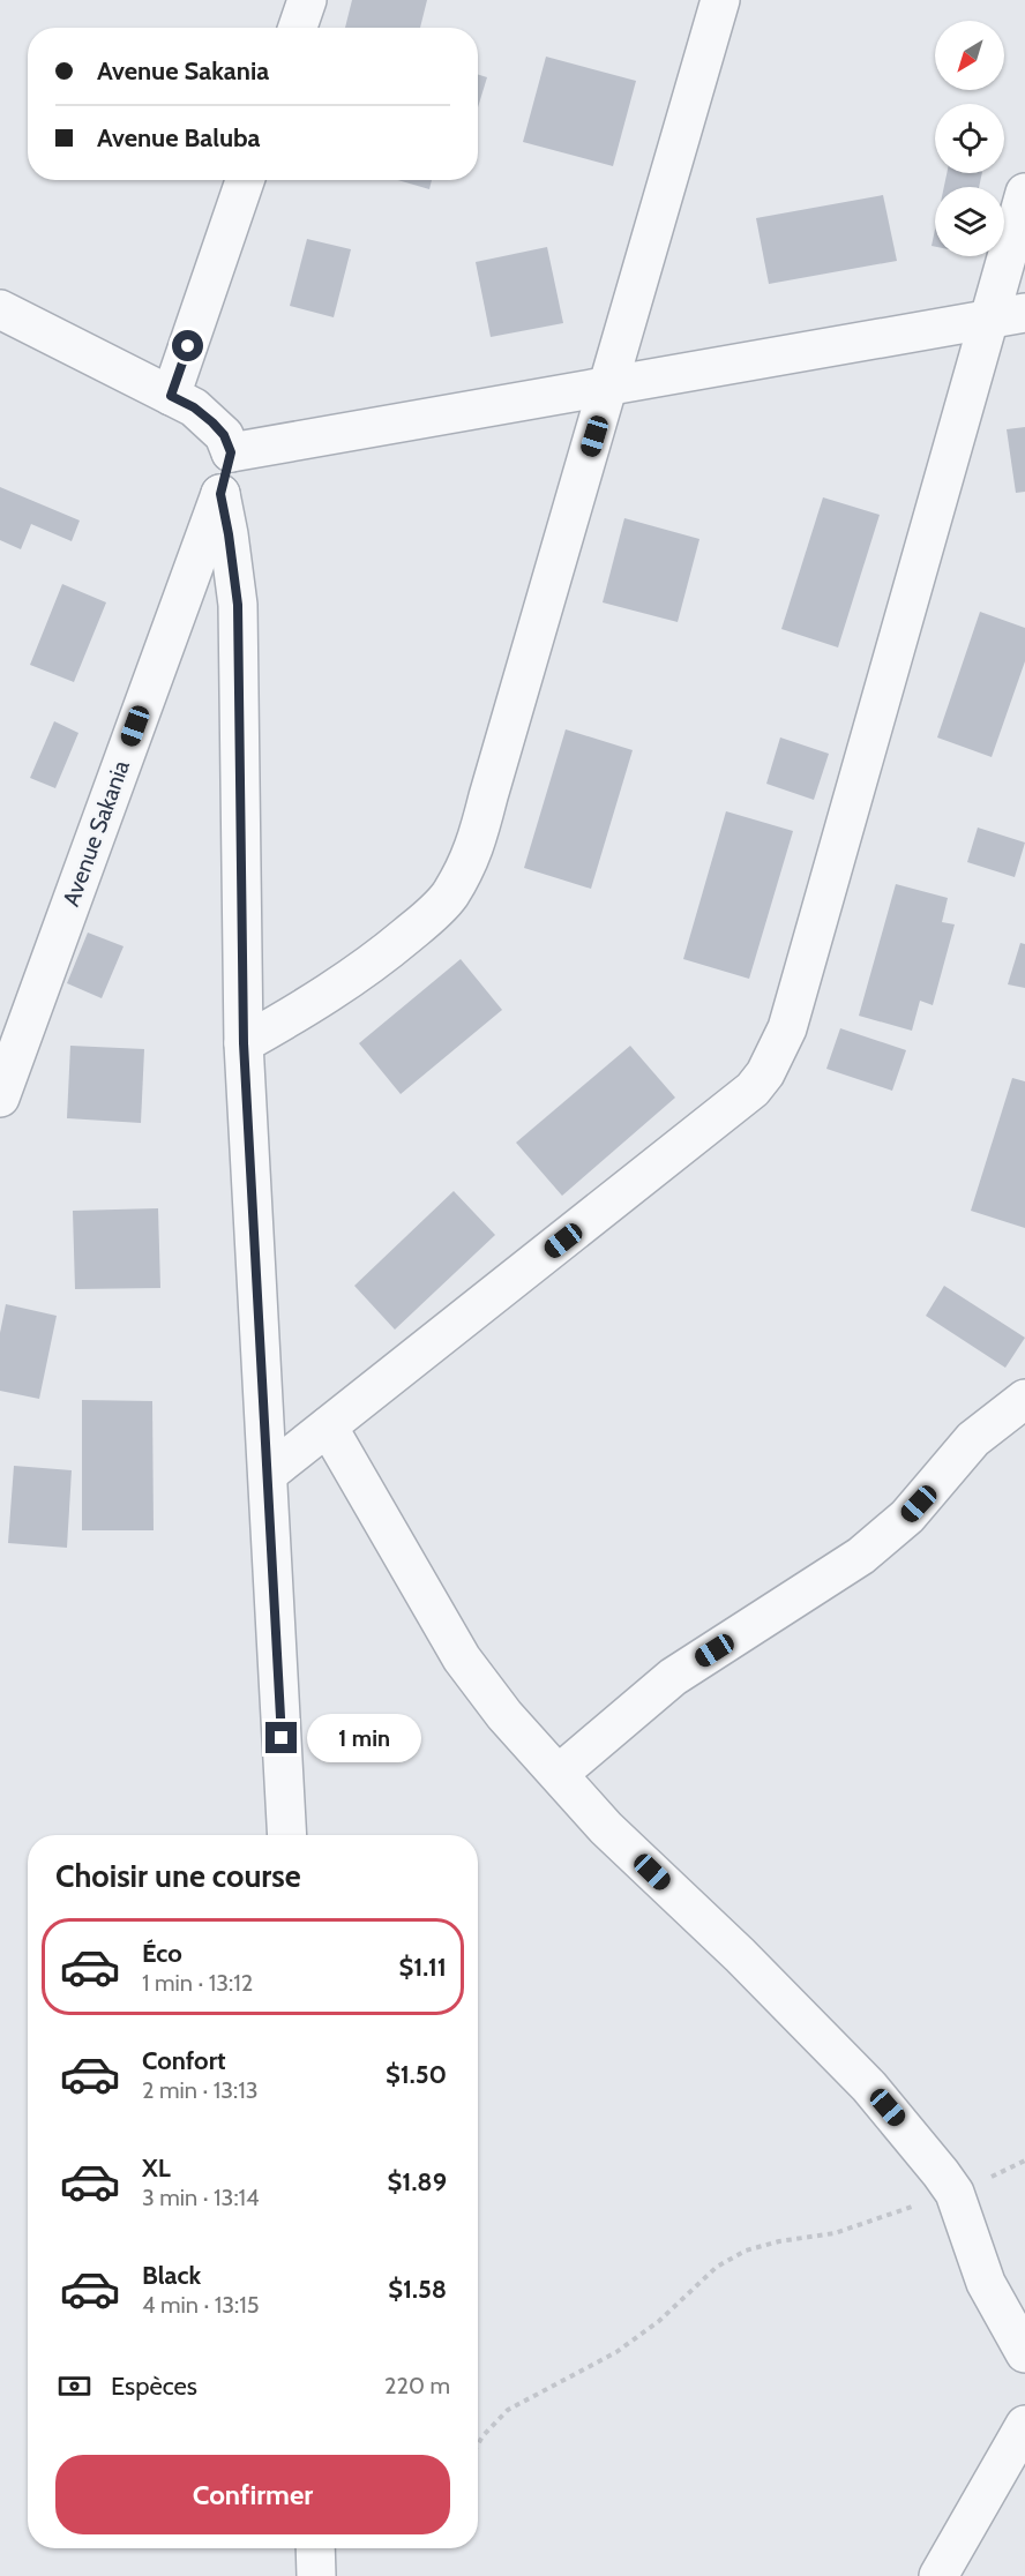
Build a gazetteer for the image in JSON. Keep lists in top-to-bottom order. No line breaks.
{"streets":{"street":["Avenue Sakania"]},"north":"bottom left","page":{"banner":["Avenue Sakania","Avenue Baluba"],"bubble":"1 min","heading":"Choisir une course","list":[{"name":"Éco","note":"1 min · 13:12","value":"$1.11"},{"name":"Confort","note":"2 min · 13:13","value":"$1.50"},{"name":"XL","note":"3 min · 13:14","value":"$1.89"},{"name":"Black","note":"4 min · 13:15","value":"$1.58"}],"pay":["Espèces","220 m"],"buttons":"Confirmer"}}
